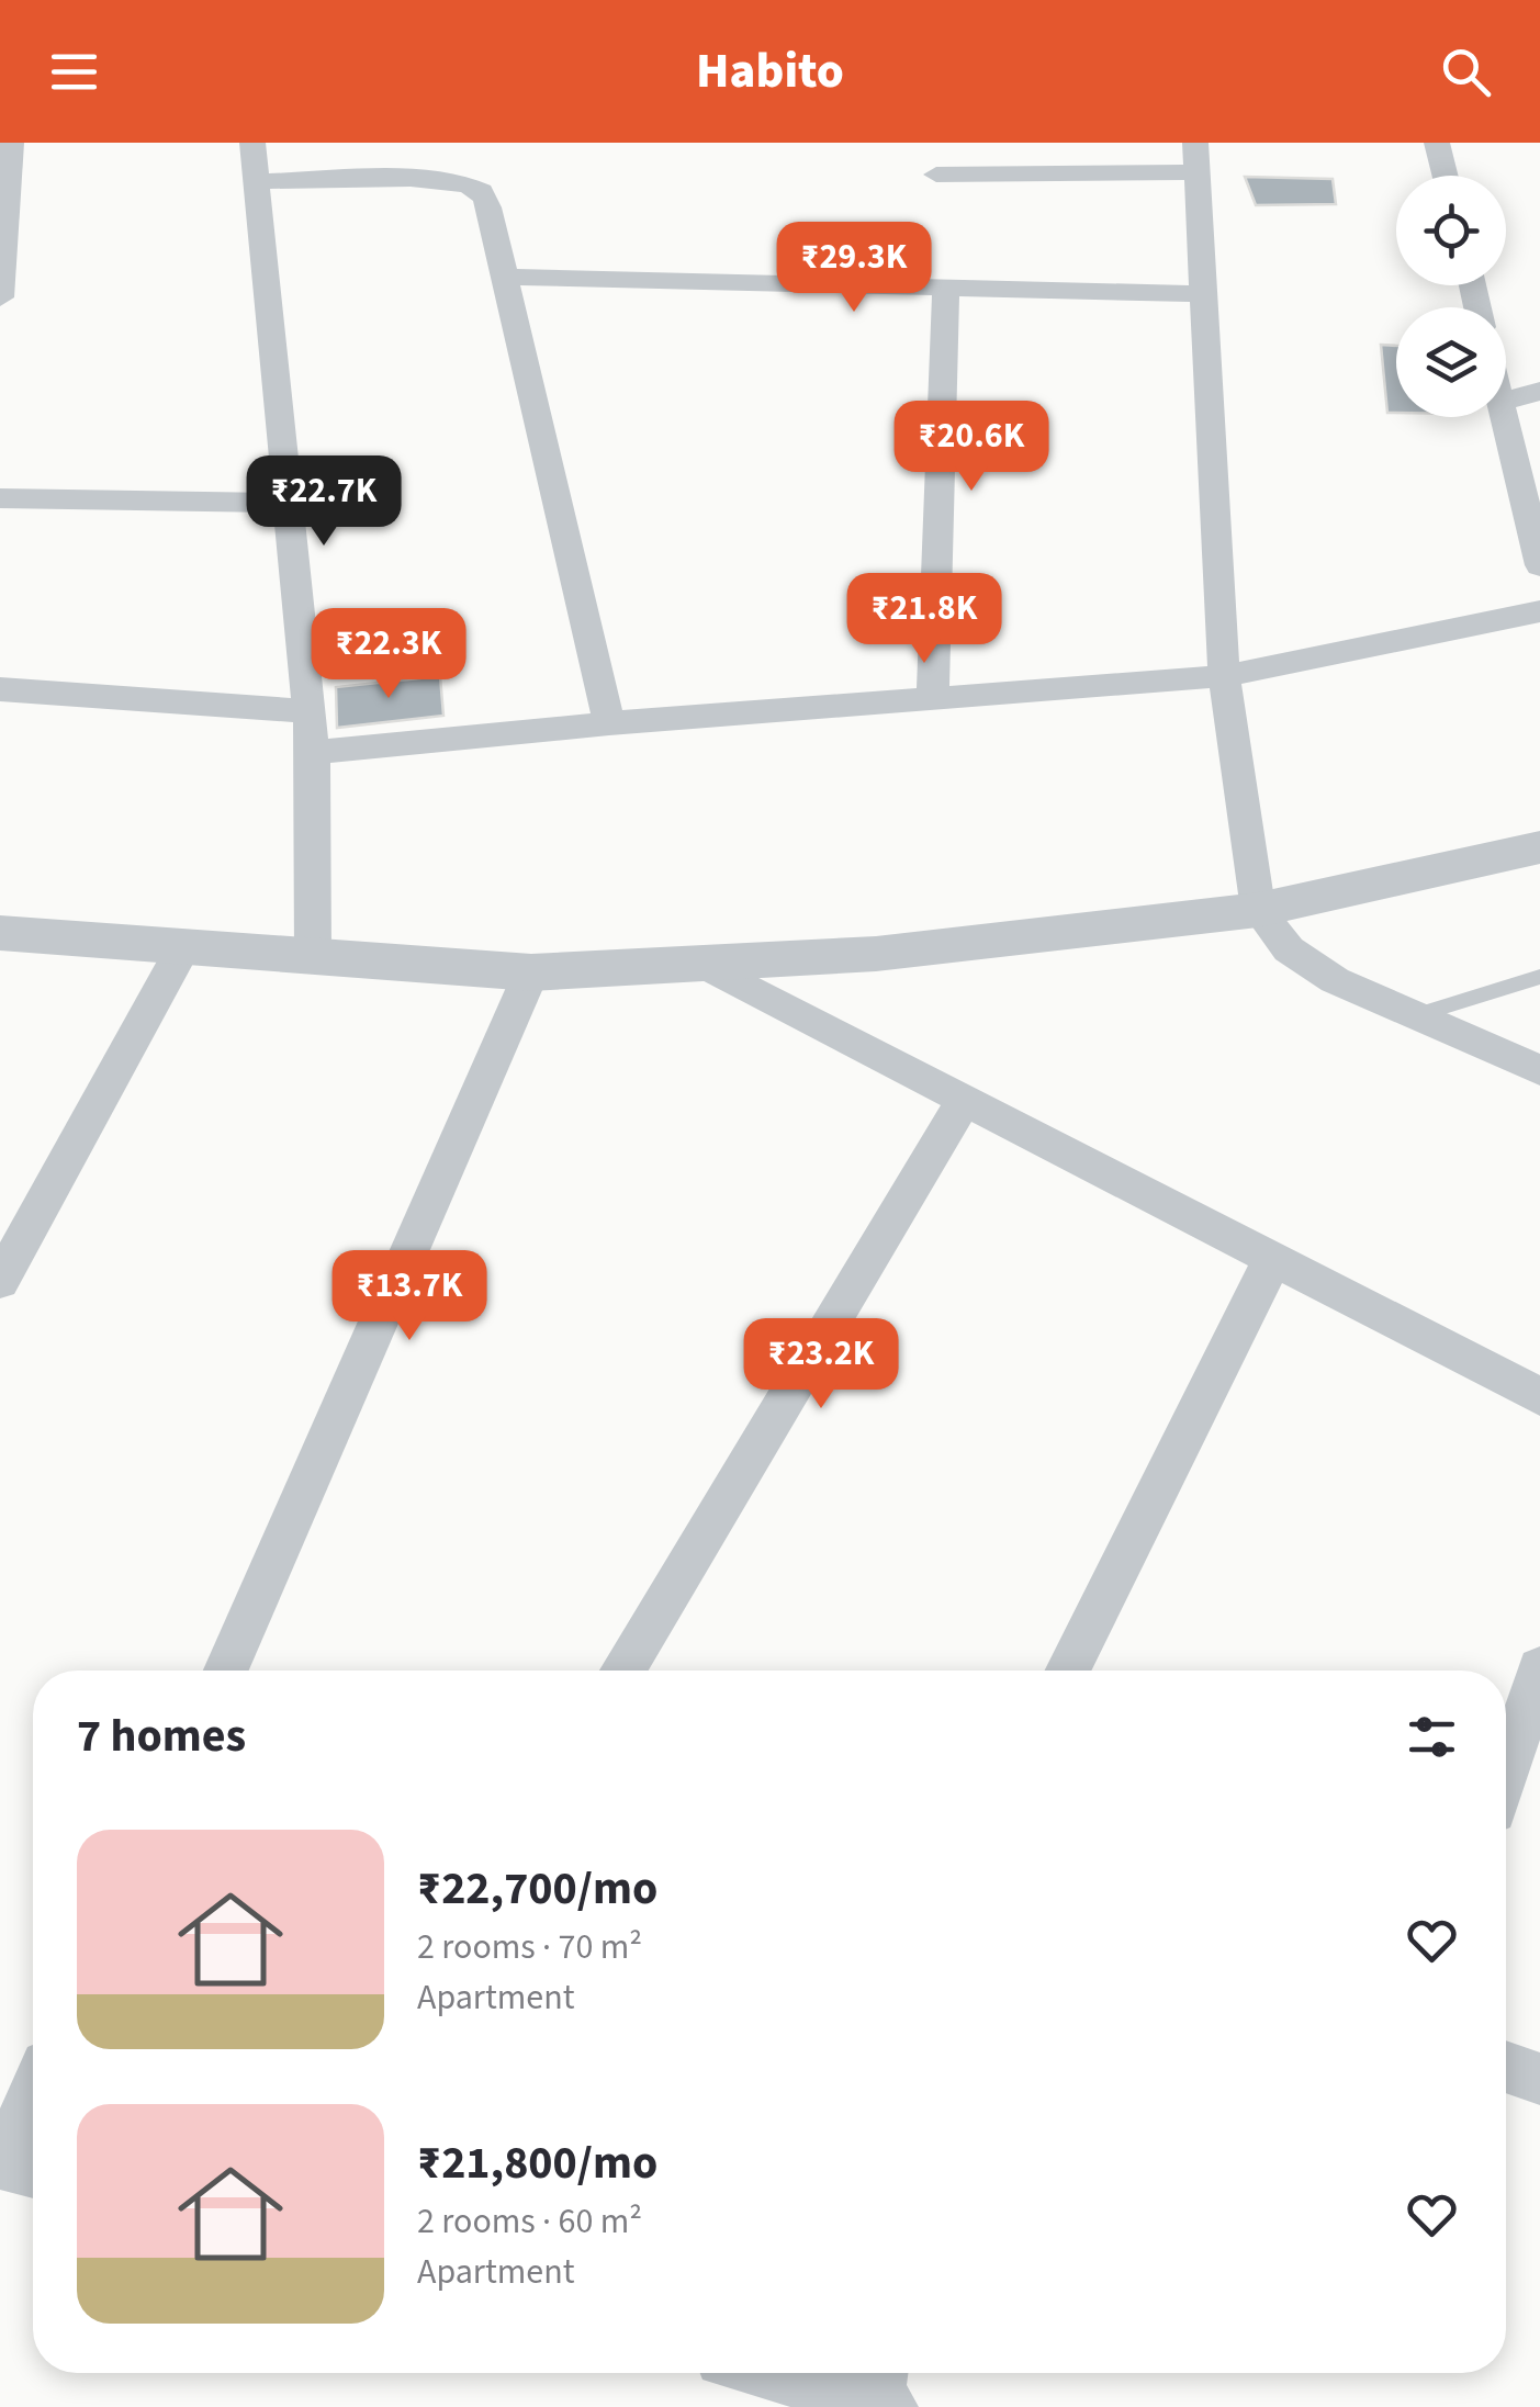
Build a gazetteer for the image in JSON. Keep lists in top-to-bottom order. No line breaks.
{"page":{"header":"Habito","price":["₹29.3K","₹20.6K","₹22.7K","₹21.8K","₹22.3K","₹13.7K","₹23.2K"],"heading":"7 homes","list":[{"name":"₹22,700/mo","note":"2 rooms · 70 m² · Apartment"},{"name":"₹21,800/mo","note":"2 rooms · 60 m² · Apartment"}]}}
